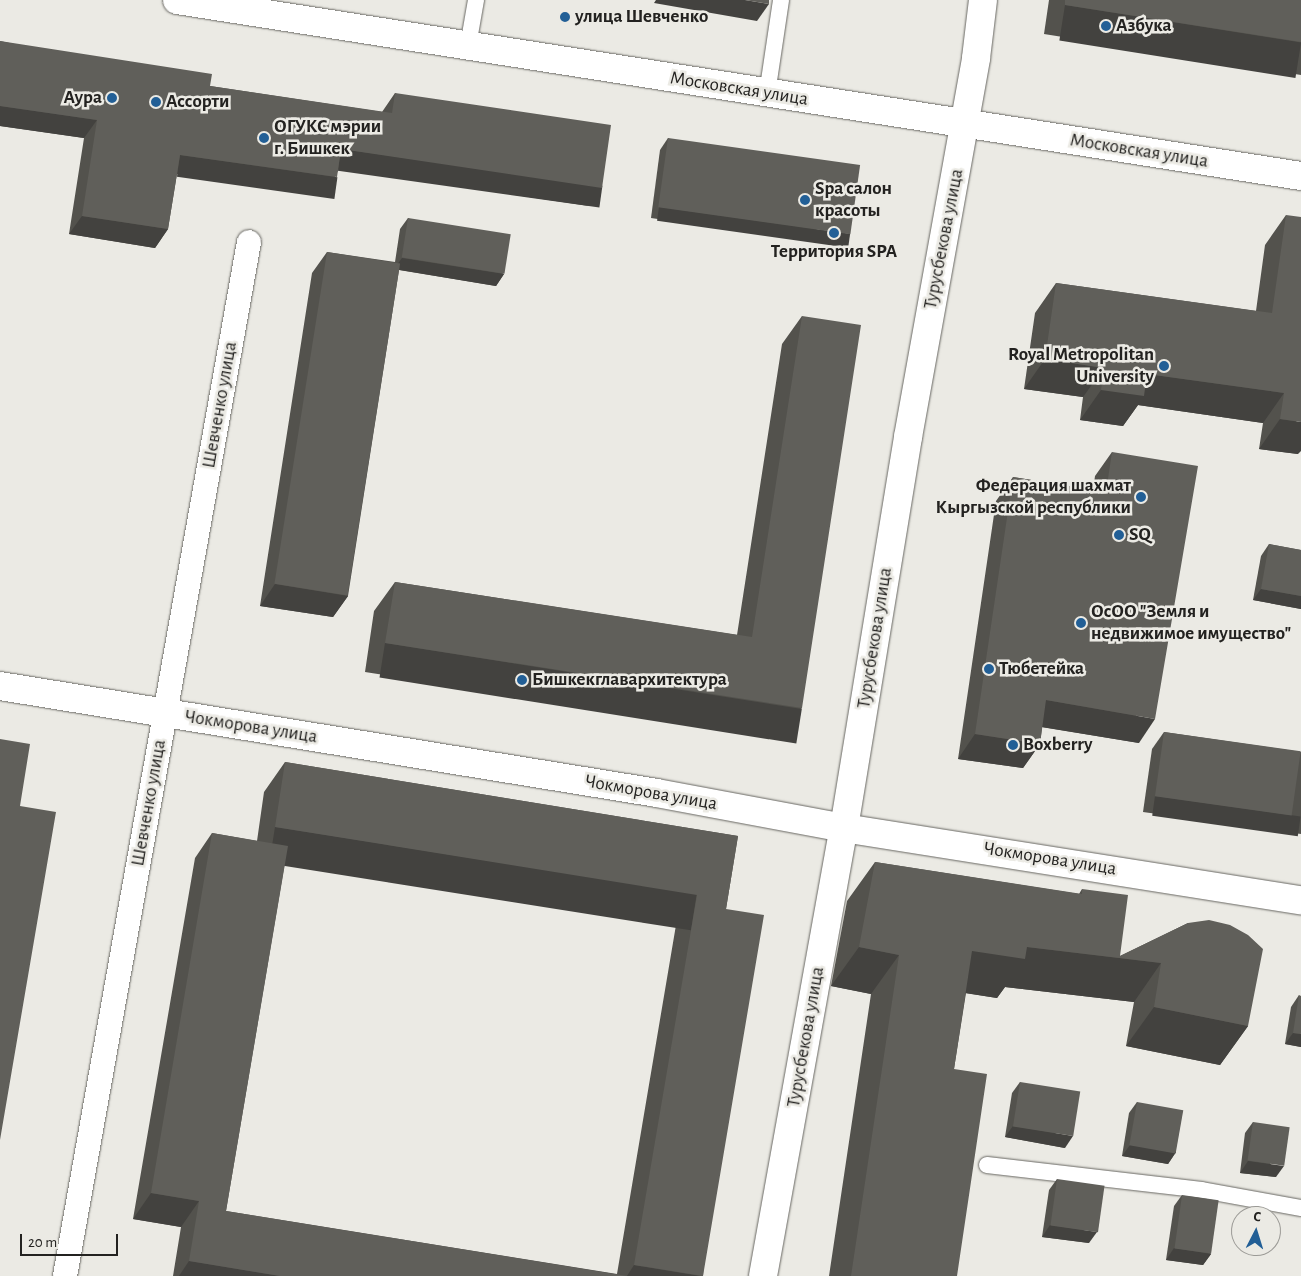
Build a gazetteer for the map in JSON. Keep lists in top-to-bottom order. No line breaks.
{"streets":{"street":["Московская улица","Турусбекова улица","Шевченко улица","Чокморова улица"]},"crossings":[["Московская улица","Турусбекова улица"],["Турусбекова улица","Чокморова улица"],["Шевченко улица","Чокморова улица"]],"places":["улица Шевченко","Азбука","Аура","Ассорти","ОГУКС мэрии г. Бишкек","Spa салон красоты","Территория SPA","Royal Metropolitan University","Федерация шахмат Кыргызской республики","SQ","ОсОО \"Земля и недвижимое имущество\"","Тюбетейка","Бишкекглавархитектура","Boxberry"],"scale_bar":"20 m","north":"top"}
